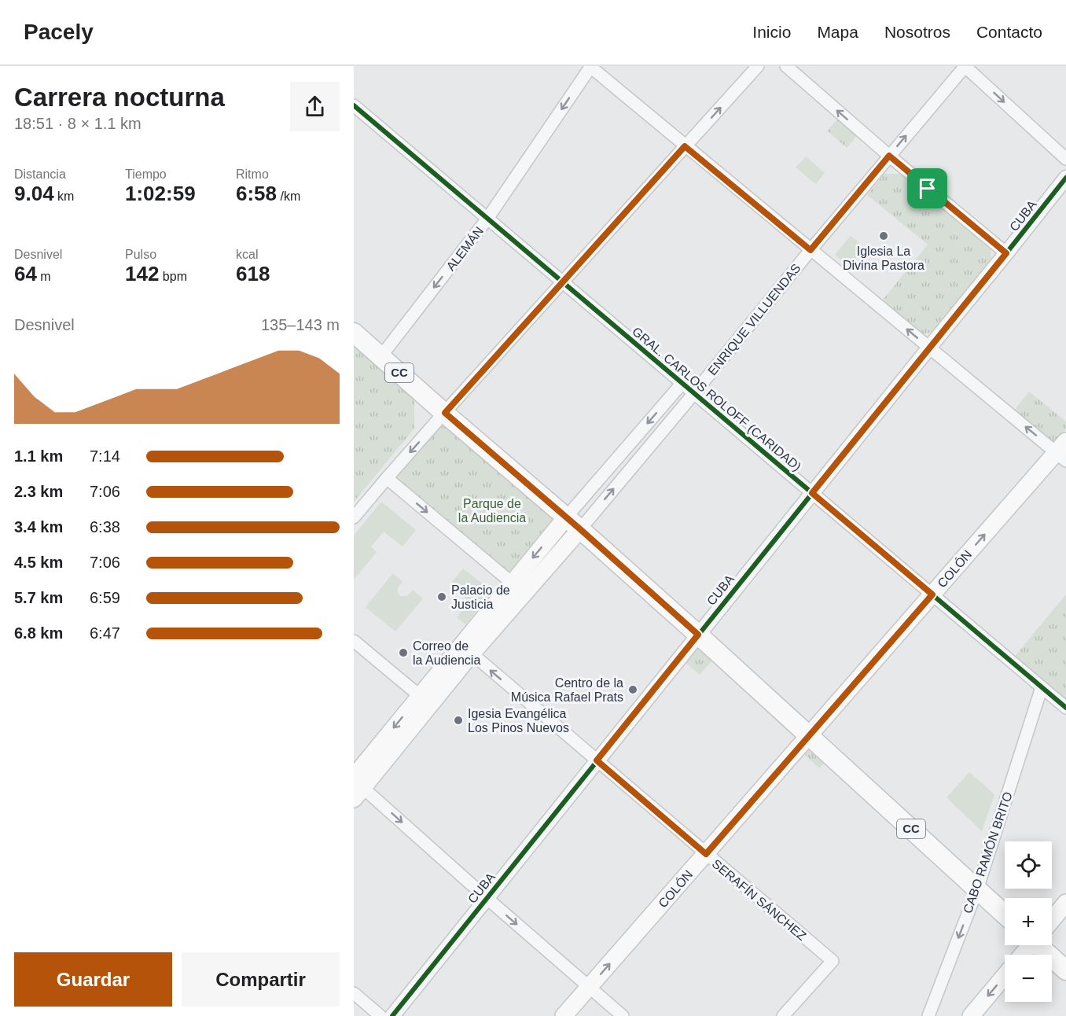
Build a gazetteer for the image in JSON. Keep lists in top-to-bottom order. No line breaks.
{"streets":{"main road":["CC","COLÓN"],"street":["CUBA","ALEMÁN","ENRIQUE VILLUENDAS","GRAL. CARLOS ROLOFF (CARIDAD)","CABO RAMÓN BRITO","SERAFÍN SÁNCHEZ"]},"crossings":[["CUBA","CC"],["CUBA","GRAL. CARLOS ROLOFF (CARIDAD)"],["CUBA","SERAFÍN SÁNCHEZ"],["ALEMÁN","CC"],["ALEMÁN","GRAL. CARLOS ROLOFF (CARIDAD)"],["ENRIQUE VILLUENDAS","CC"],["ENRIQUE VILLUENDAS","GRAL. CARLOS ROLOFF (CARIDAD)"],["CC","COLÓN"],["CC","CABO RAMÓN BRITO"],["GRAL. CARLOS ROLOFF (CARIDAD)","COLÓN"],["GRAL. CARLOS ROLOFF (CARIDAD)","CABO RAMÓN BRITO"],["COLÓN","SERAFÍN SÁNCHEZ"]],"one_way":["COLÓN","CABO RAMÓN BRITO"],"parks":["Parque de la Audiencia"],"places":["Iglesia La Divina Pastora","Palacio de Justicia","Correo de la Audiencia","Centro de la Música Rafael Prats","Igesia Evangélica Los Pinos Nuevos"],"page":{"header":"Pacely","nav":["Inicio","Mapa","Nosotros","Contacto"],"heading":["Carrera nocturna","18:51 · 8 × 1.1 km"],"stats":[["Distancia","9.04 km"],["Tiempo","1:02:59"],["Ritmo","6:58 /km"],["Desnivel","64 m"],["Pulso","142 bpm"],["kcal","618"]],"chart":["Desnivel","135–143 m"],"list":[{"name":"1.1 km","note":"7:14"},{"name":"2.3 km","note":"7:06"},{"name":"3.4 km","note":"6:38"},{"name":"4.5 km","note":"7:06"},{"name":"5.7 km","note":"6:59"},{"name":"6.8 km","note":"6:47"}],"map_buttons":["+","−"],"buttons":["Guardar","Compartir"]}}
